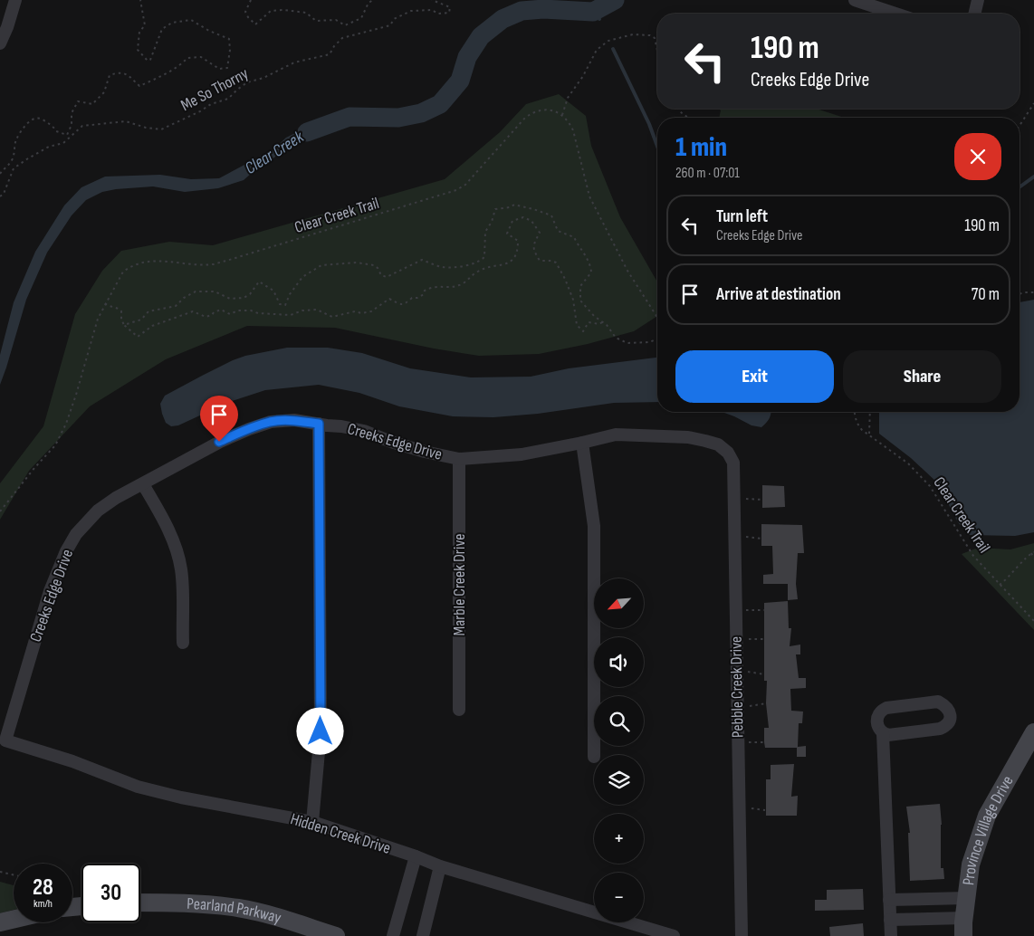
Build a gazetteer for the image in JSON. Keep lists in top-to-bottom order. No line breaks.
{"streets":{"main road":["Province Village Drive","Pearland Parkway"],"street":["Creeks Edge Drive","Marble Creek Drive","Pebble Creek Drive","Hidden Creek Drive"],"path":["Me So Thorny","Clear Creek Trail"]},"crossings":[["Creeks Edge Drive","Marble Creek Drive"],["Creeks Edge Drive","Pebble Creek Drive"],["Creeks Edge Drive","Hidden Creek Drive"]],"water":["Clear Creek"],"north":"bottom left","page":{"turn":["190 m","Creeks Edge Drive"],"heading":["1 min","260 m · 07:01"],"list":[{"name":"Turn left","note":"Creeks Edge Drive","value":"190 m"},{"name":"Arrive at destination","value":"70 m"}],"buttons":["Exit","Share"],"map_buttons":["+","−"],"speed":"28 km/h","limit":"30"}}
